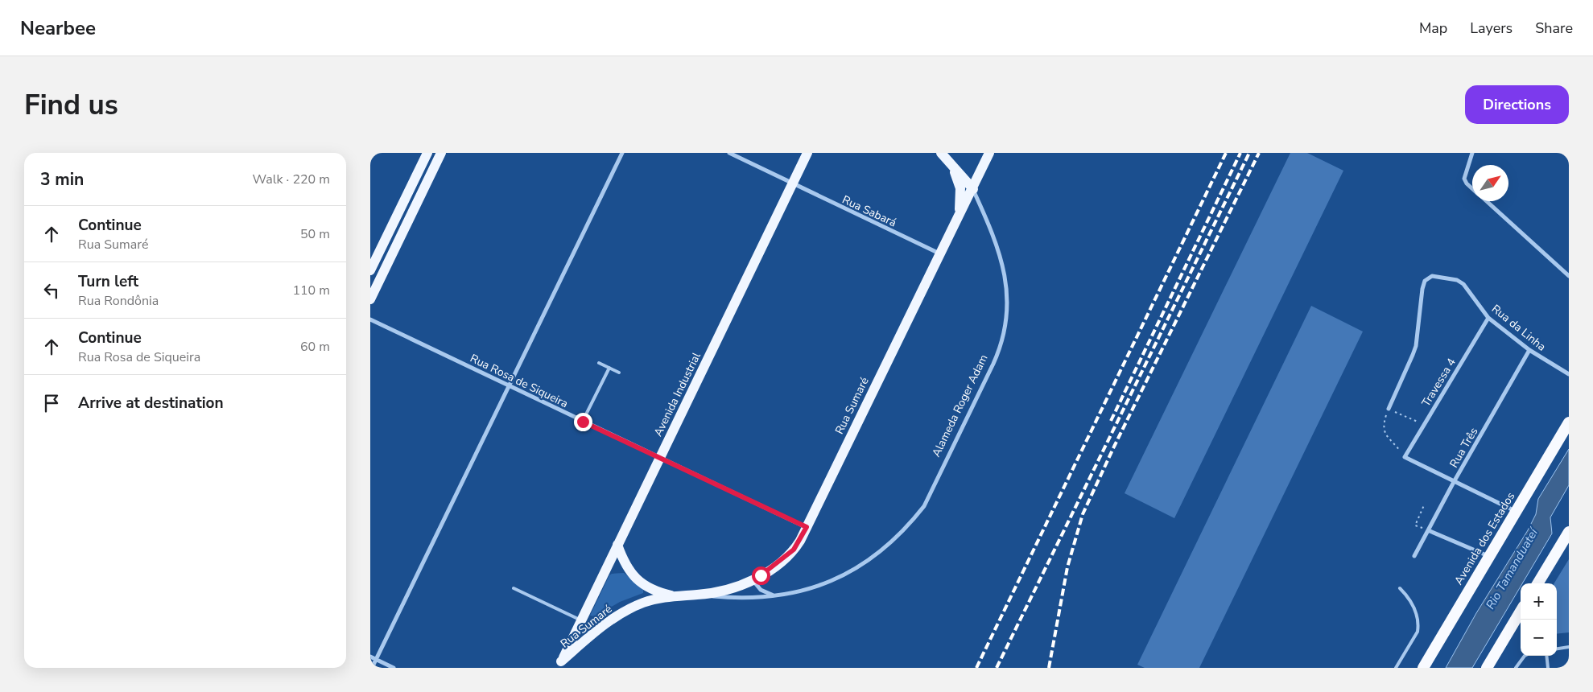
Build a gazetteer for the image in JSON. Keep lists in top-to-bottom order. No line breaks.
{"streets":{"highway":["Avenida dos Estados"],"main road":["Avenida Industrial","Rua Sumaré","Alameda Roger Adam"],"street":["Rua Sabará","Rua da Linha","Rua Rosa de Siqueira","Travessa 4","Rua Três"]},"crossings":[["Rua Sabará","Avenida Industrial"],["Rua Sabará","Rua Sumaré"],["Rua da Linha","Travessa 4"],["Rua da Linha","Rua Três"],["Rua Rosa de Siqueira","Avenida Industrial"],["Rua Rosa de Siqueira","Rua Sumaré"],["Avenida Industrial","Rua Sumaré"],["Rua Sumaré","Alameda Roger Adam"]],"water":["Rio Tamanduateí"],"north":"top right","page":{"header":"Nearbee","nav":["Map","Layers","Share"],"buttons":"Directions","title":"Find us","heading":["3 min","Walk · 220 m"],"list":[["Continue","Rua Sumaré","50 m"],["Turn left","Rua Rondônia","110 m"],["Continue","Rua Rosa de Siqueira","60 m"],"Arrive at destination"],"map_buttons":["+","−"]}}
